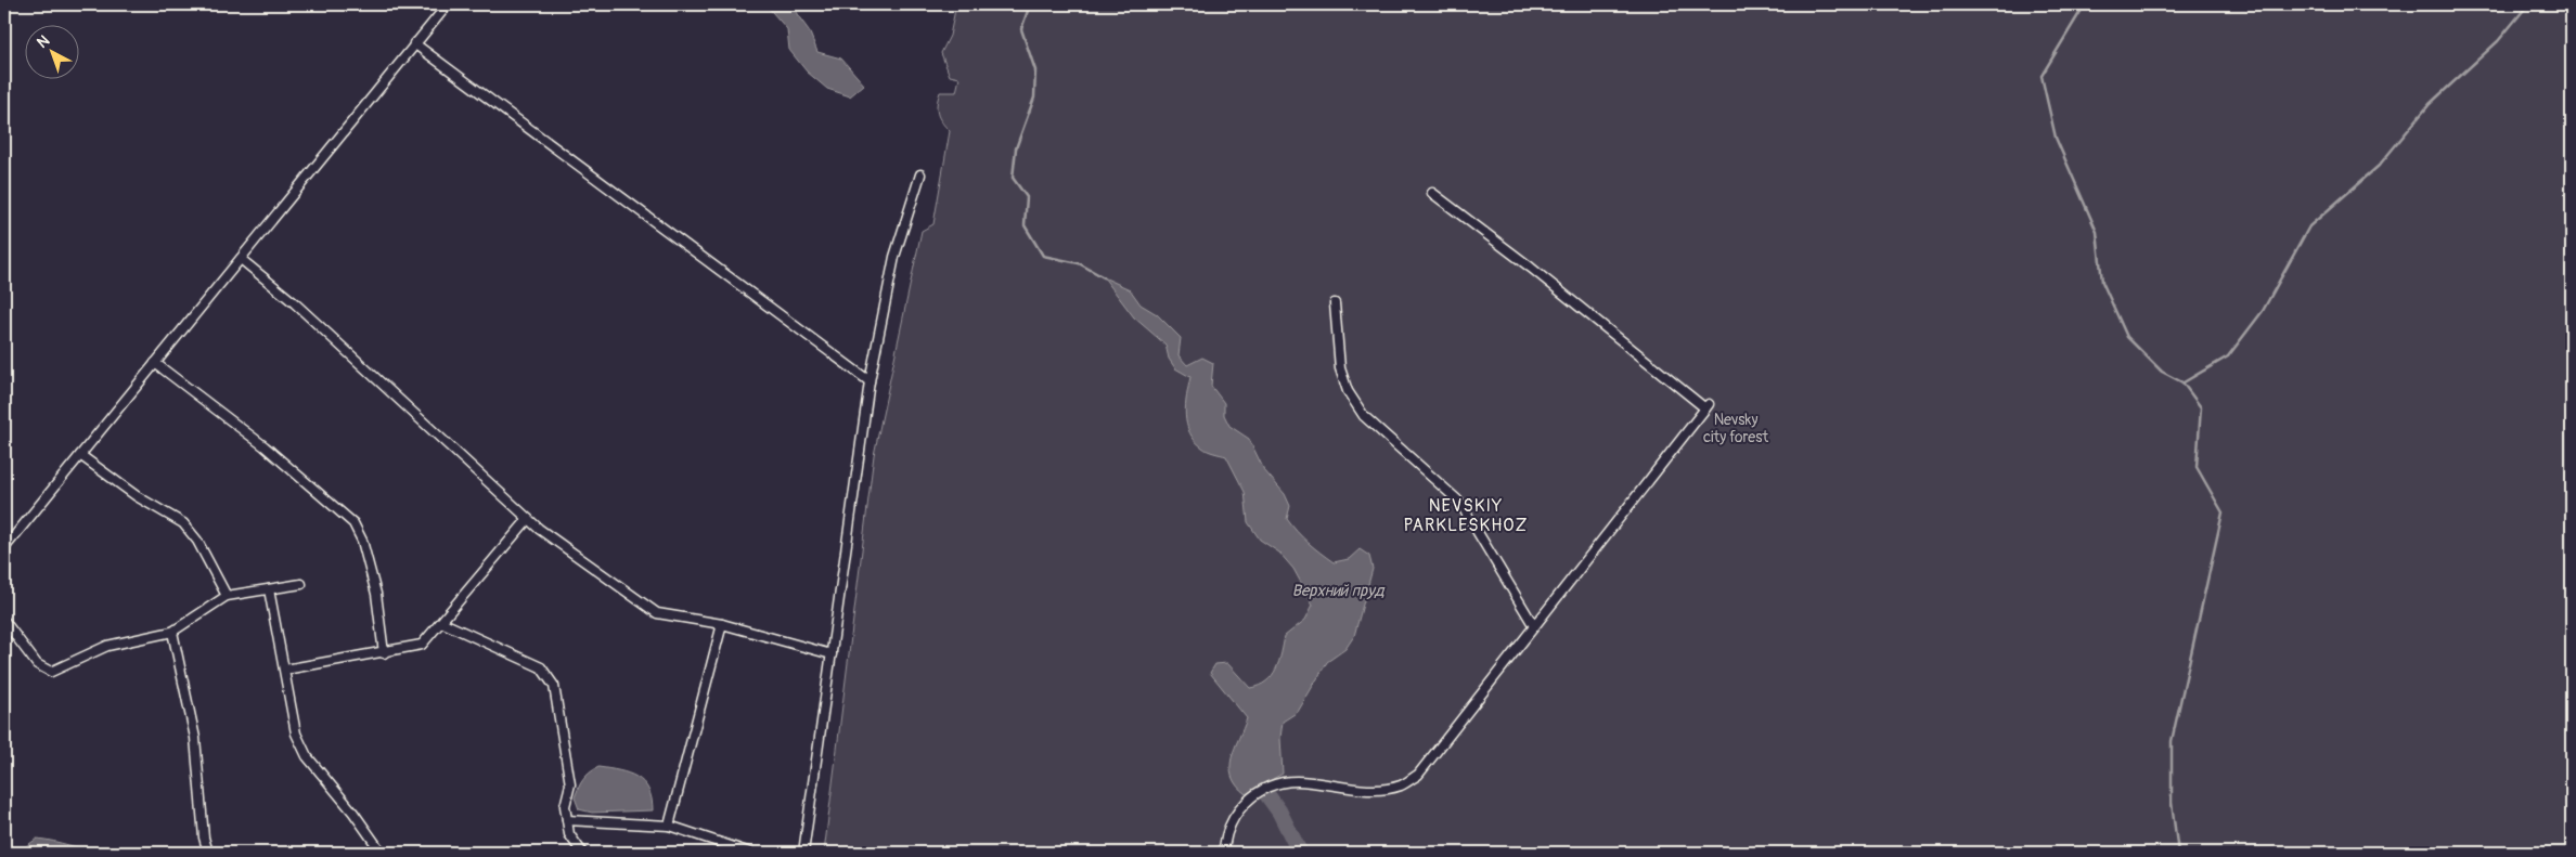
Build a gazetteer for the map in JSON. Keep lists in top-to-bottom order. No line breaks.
{"districts":["NEVSKIY PARKLESKHOZ"],"water":["Верхний пруд"],"parks":["Nevsky city forest"],"north":"top left"}
